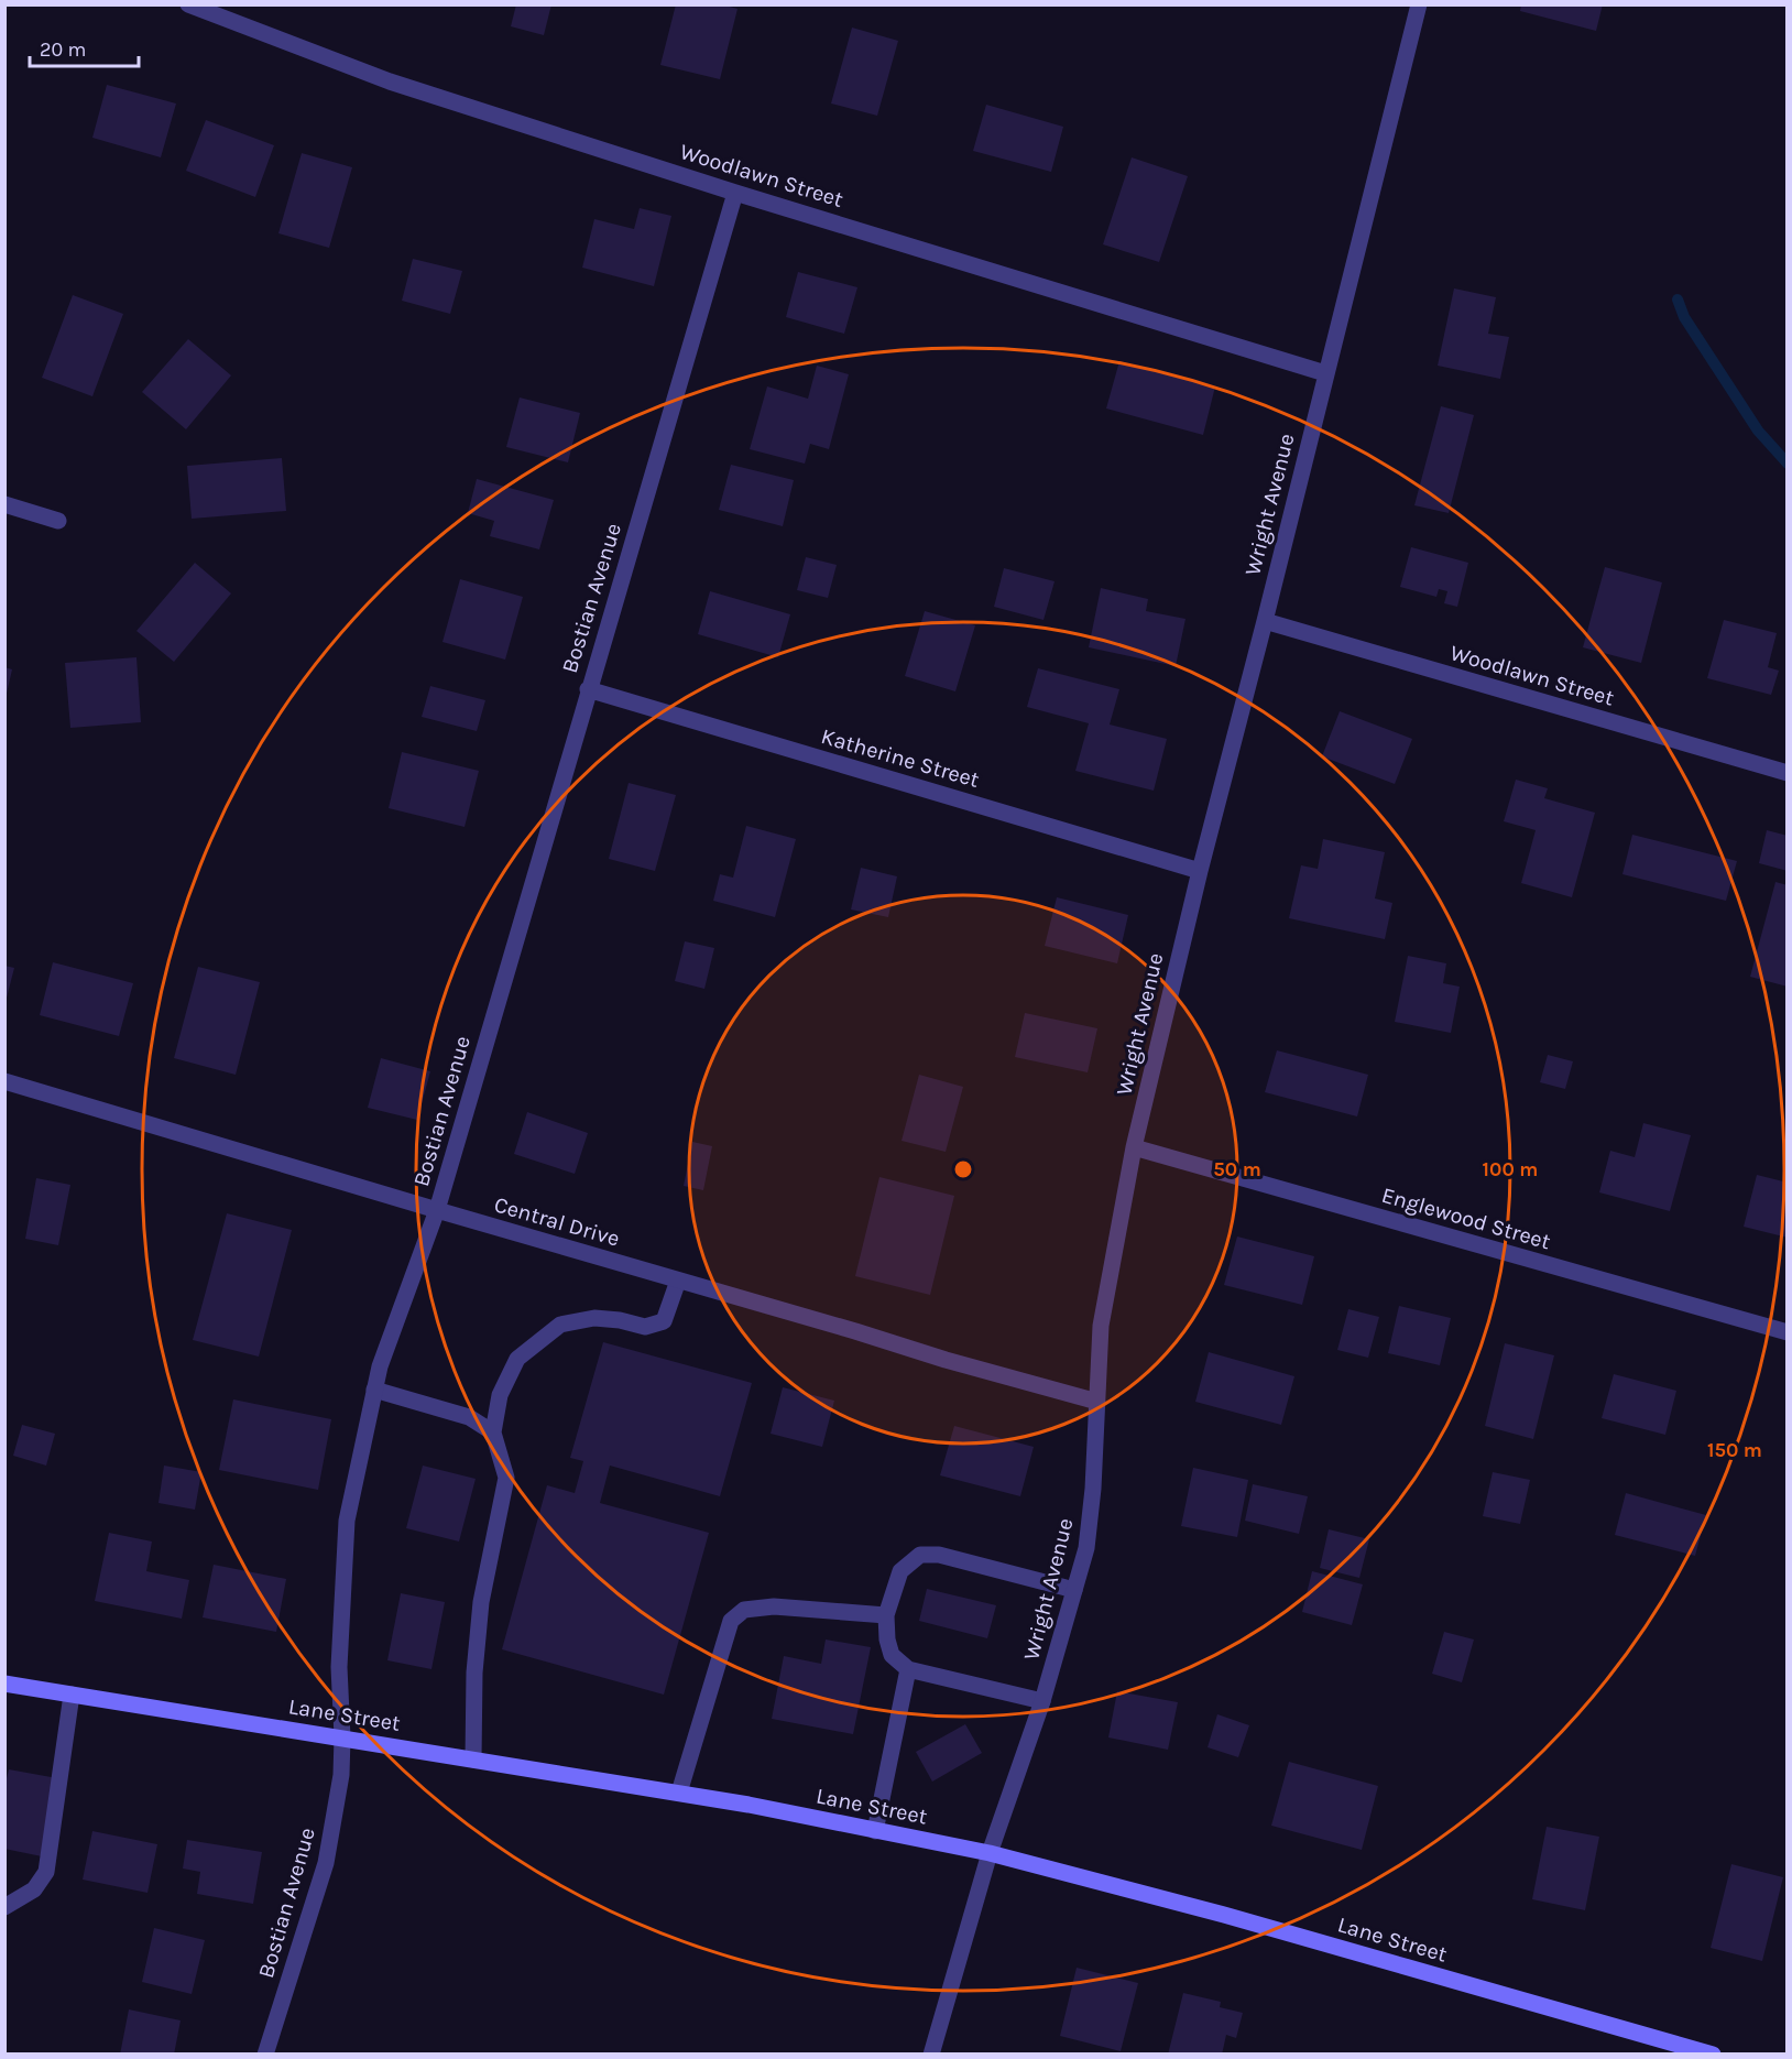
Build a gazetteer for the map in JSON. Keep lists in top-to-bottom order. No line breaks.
{"streets":{"main road":["Lane Street"],"street":["Woodlawn Street","Wright Avenue","Bostian Avenue","Katherine Street","Englewood Street","Central Drive"]},"crossings":[["Woodlawn Street","Wright Avenue"],["Woodlawn Street","Bostian Avenue"],["Wright Avenue","Katherine Street"],["Wright Avenue","Englewood Street"],["Wright Avenue","Central Drive"],["Wright Avenue","Lane Street"],["Bostian Avenue","Katherine Street"],["Bostian Avenue","Central Drive"],["Bostian Avenue","Lane Street"]],"scale_bar":"20 m","rings":["50 m","100 m","150 m"]}
